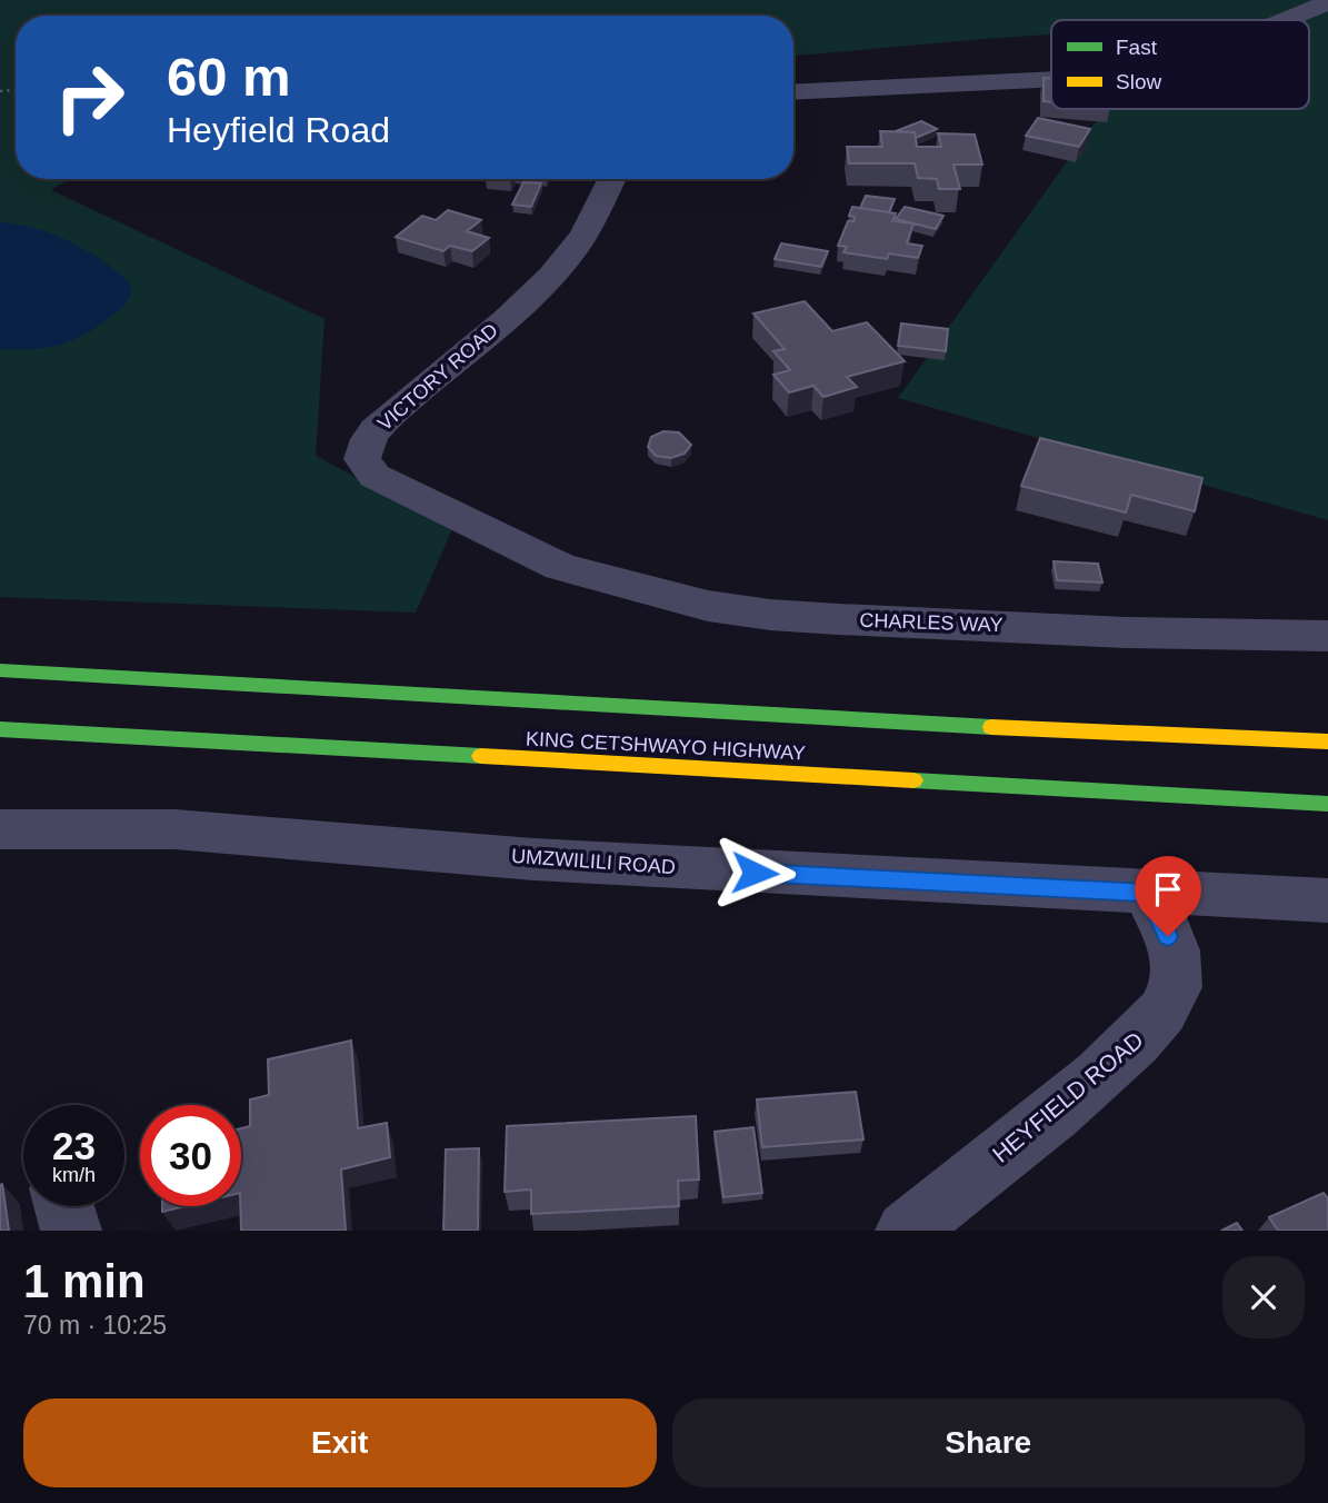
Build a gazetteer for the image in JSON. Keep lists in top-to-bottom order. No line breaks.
{"streets":{"highway":["KING CETSHWAYO HIGHWAY"],"street":["VICTORY ROAD","CHARLES WAY","UMZWILILI ROAD","HEYFIELD ROAD"]},"crossings":[["VICTORY ROAD","CHARLES WAY"],["UMZWILILI ROAD","HEYFIELD ROAD"]],"legend":["Fast","Slow"],"page":{"turn":["60 m","Heyfield Road"],"speed":"23 km/h","limit":"30","heading":["1 min","70 m · 10:25"],"buttons":["Exit","Share"]}}
